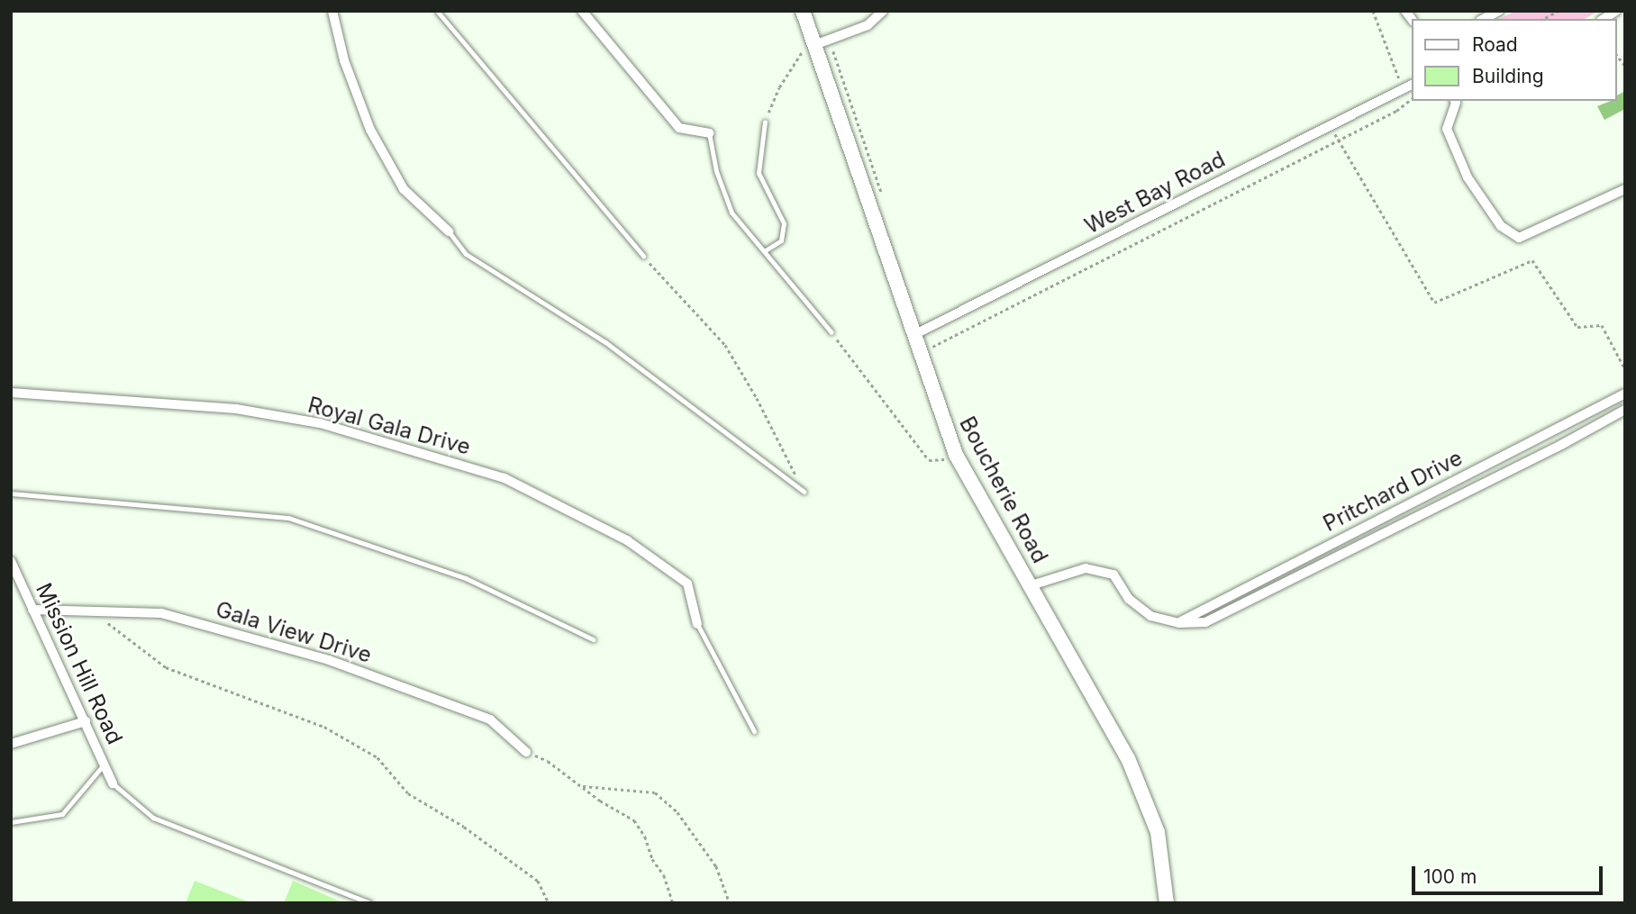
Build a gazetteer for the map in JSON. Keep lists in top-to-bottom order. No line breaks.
{"streets":{"main road":["Boucherie Road"],"street":["West Bay Road","Royal Gala Drive","Pritchard Drive","Gala View Drive","Mission Hill Road"]},"crossings":[["West Bay Road","Boucherie Road"],["Boucherie Road","Pritchard Drive"],["Gala View Drive","Mission Hill Road"]],"legend":["Road","Building"],"scale_bar":"100 m"}
